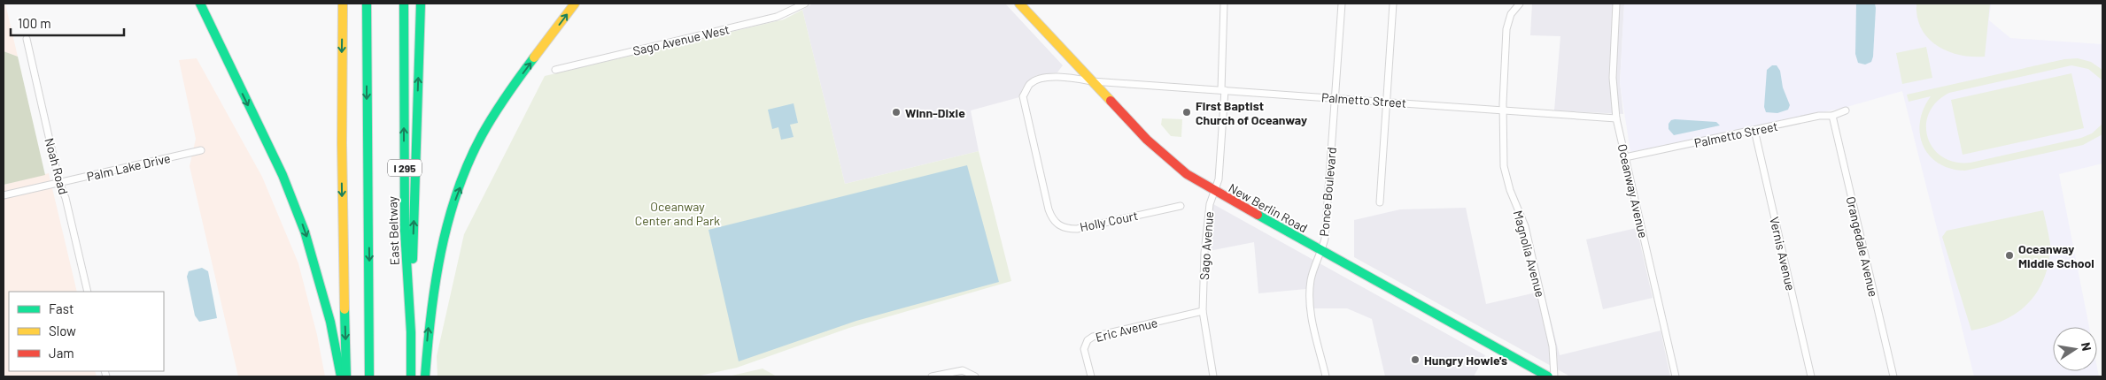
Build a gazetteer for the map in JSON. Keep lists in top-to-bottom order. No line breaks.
{"streets":{"main road":["I 295","New Berlin Road","East Beltway"],"street":["Sago Avenue West","Palmetto Street","Noah Road","Palm Lake Drive","Oceanway Avenue","Ponce Boulevard","Holly Court","Sago Avenue","Orangedale Avenue","Magnolia Avenue","Vernis Avenue","Eric Avenue"]},"crossings":[["Palmetto Street","Oceanway Avenue"],["Palmetto Street","Ponce Boulevard"],["Palmetto Street","New Berlin Road"],["Palmetto Street","Holly Court"],["Palmetto Street","Sago Avenue"],["Palmetto Street","Orangedale Avenue"],["Palmetto Street","Magnolia Avenue"],["Palmetto Street","Vernis Avenue"],["Noah Road","Palm Lake Drive"],["Ponce Boulevard","New Berlin Road"],["New Berlin Road","Sago Avenue"],["Sago Avenue","Eric Avenue"]],"parks":["Oceanway Center and Park"],"places":["Winn-Dixie","First Baptist Church of Oceanway","Oceanway Middle School","Hungry Howie's"],"legend":["Fast","Slow","Jam"],"scale_bar":"100 m","north":"right"}
